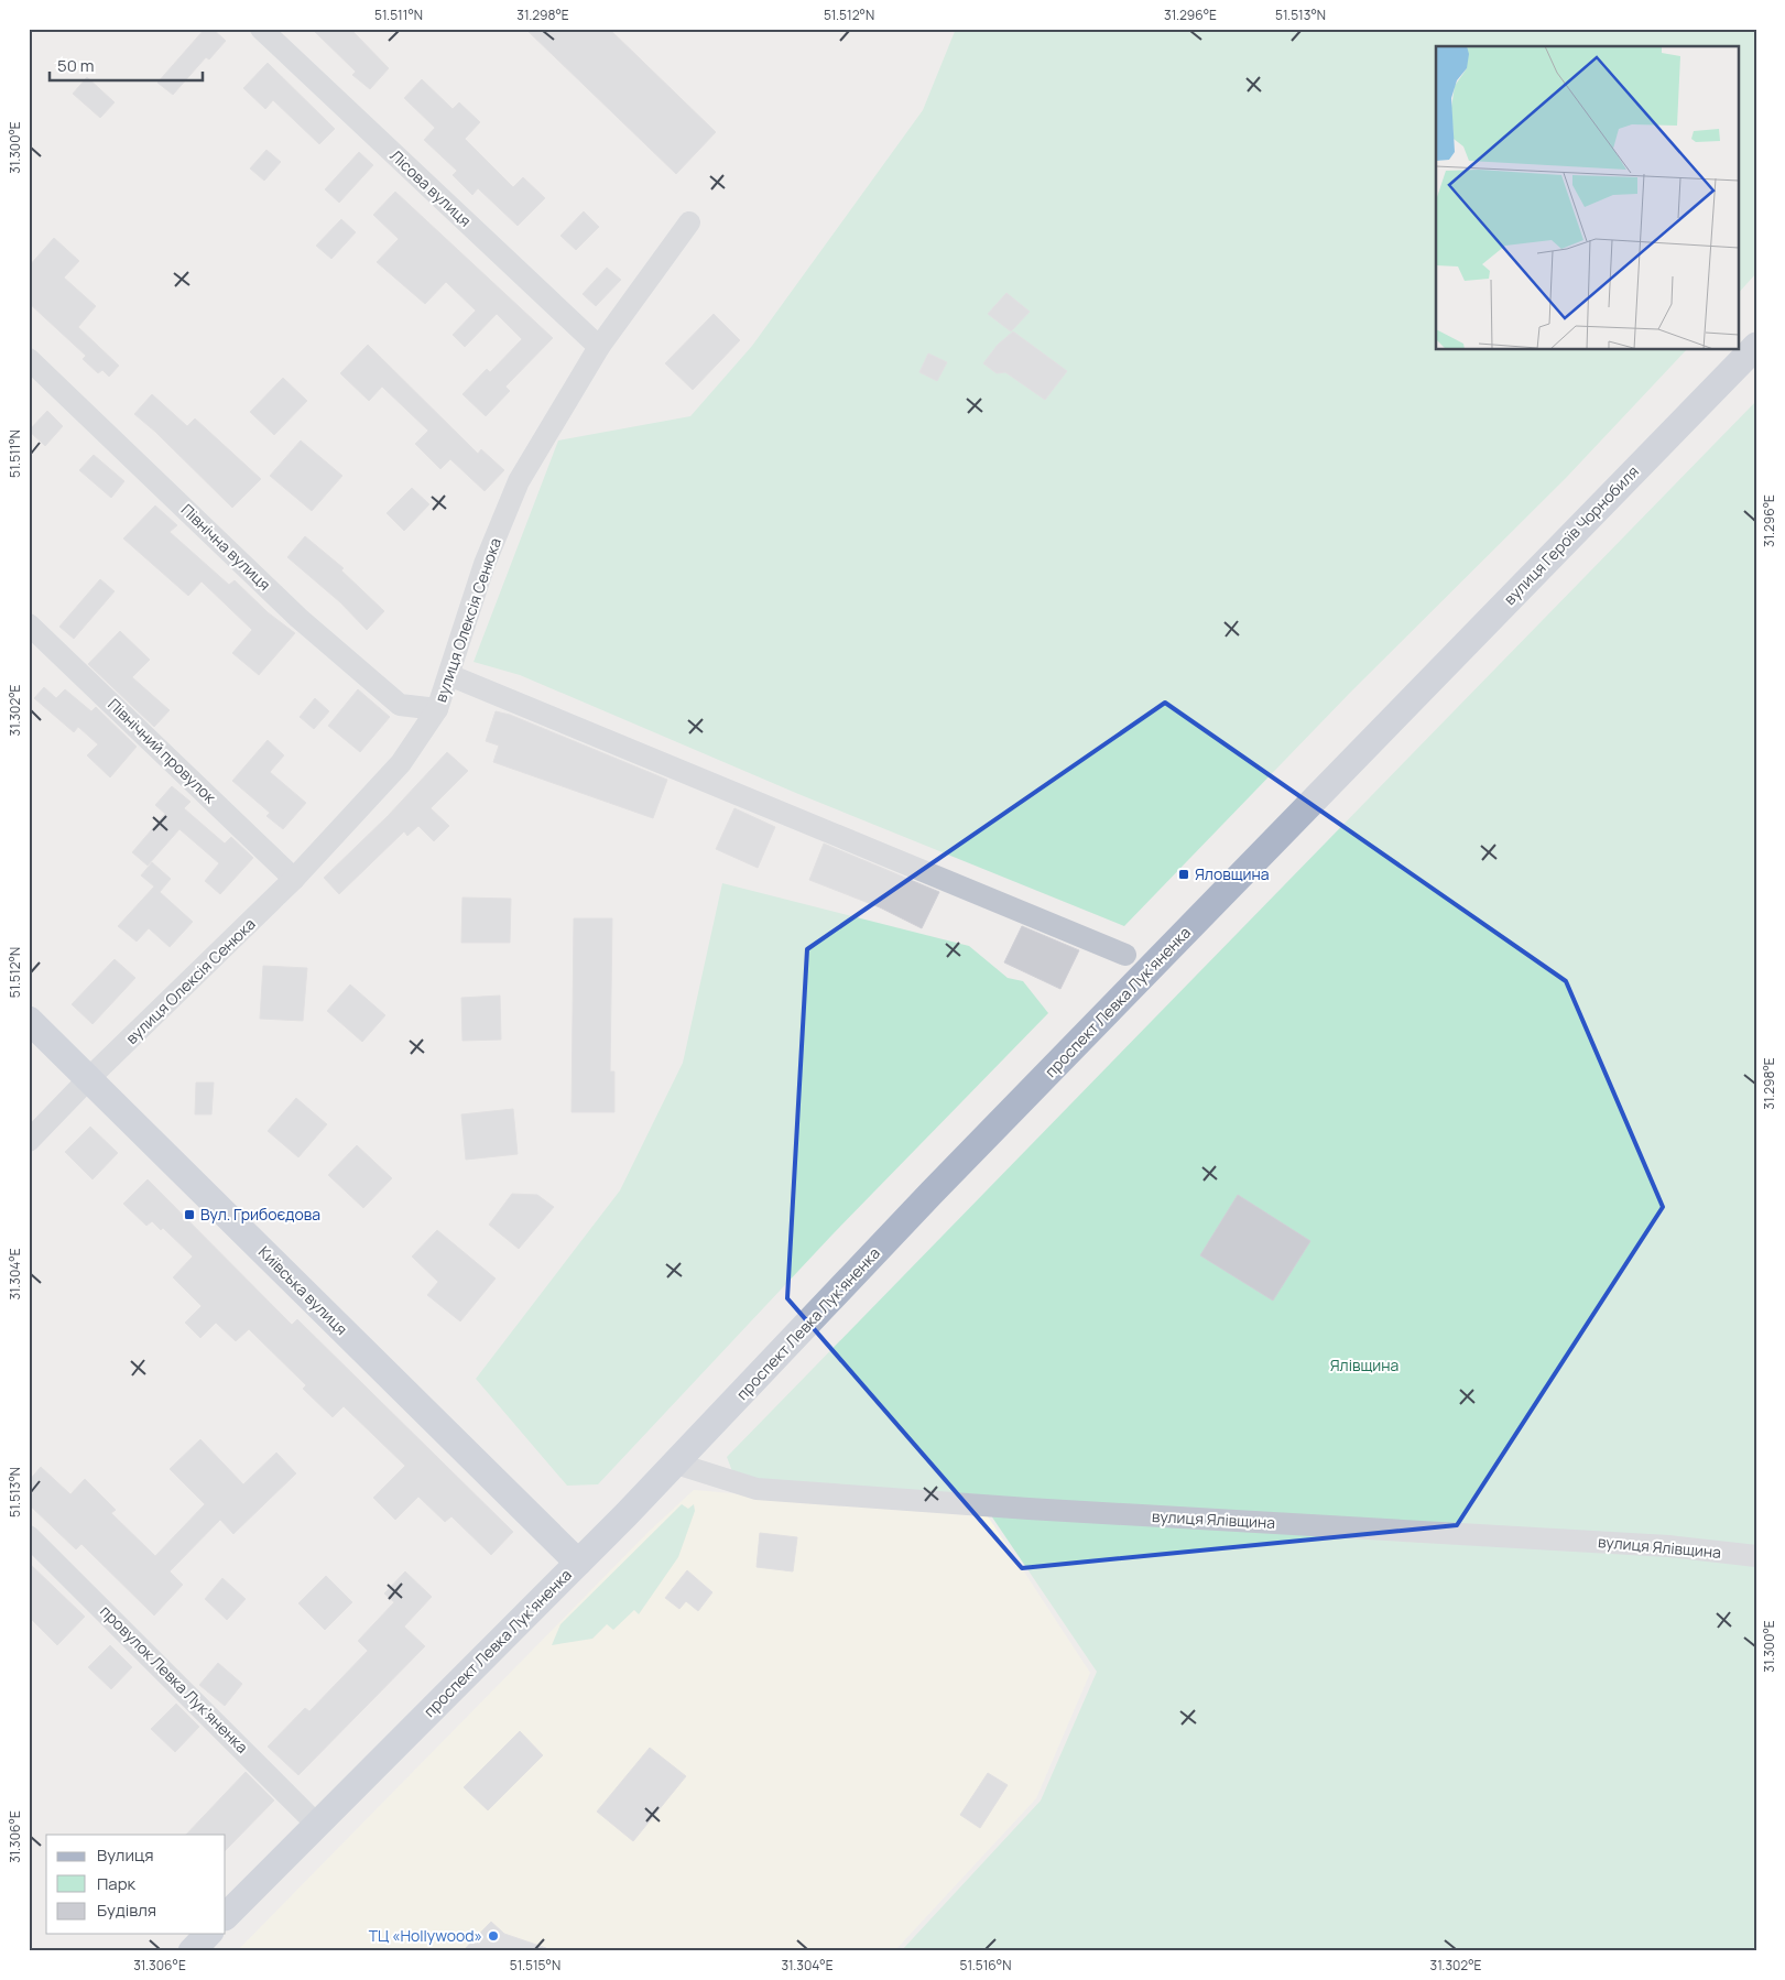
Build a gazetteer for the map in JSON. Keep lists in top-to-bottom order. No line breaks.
{"streets":{"main road":["вулиця Героїв Чорнобиля","проспект Левка Лукʼяненка","Київська вулиця"],"street":["Лісова вулиця","Північна вулиця","вулиця Олексія Сенюка","Північний провулок","вулиця Ялівщина","провулок Левка Лук’яненка"]},"crossings":[["Лісова вулиця","вулиця Олексія Сенюка"],["вулиця Героїв Чорнобиля","проспект Левка Лукʼяненка"],["Північна вулиця","вулиця Олексія Сенюка"],["вулиця Олексія Сенюка","Північний провулок"],["вулиця Олексія Сенюка","Київська вулиця"],["проспект Левка Лукʼяненка","Київська вулиця"],["проспект Левка Лукʼяненка","вулиця Ялівщина"],["проспект Левка Лукʼяненка","провулок Левка Лук’яненка"]],"parks":["Ялівщина"],"places":{"transit":["Яловщина","Вул. Грибоєдова"],"other":["ТЦ «Hollywood»"]},"legend":["Вулиця","Парк","Будівля"],"scale_bar":"50 m","coordinates":["51.511°N","31.298°E","51.512°N","31.296°E","51.513°N","31.300°E","31.302°E","31.304°E","31.306°E","51.515°N","51.516°N"]}
